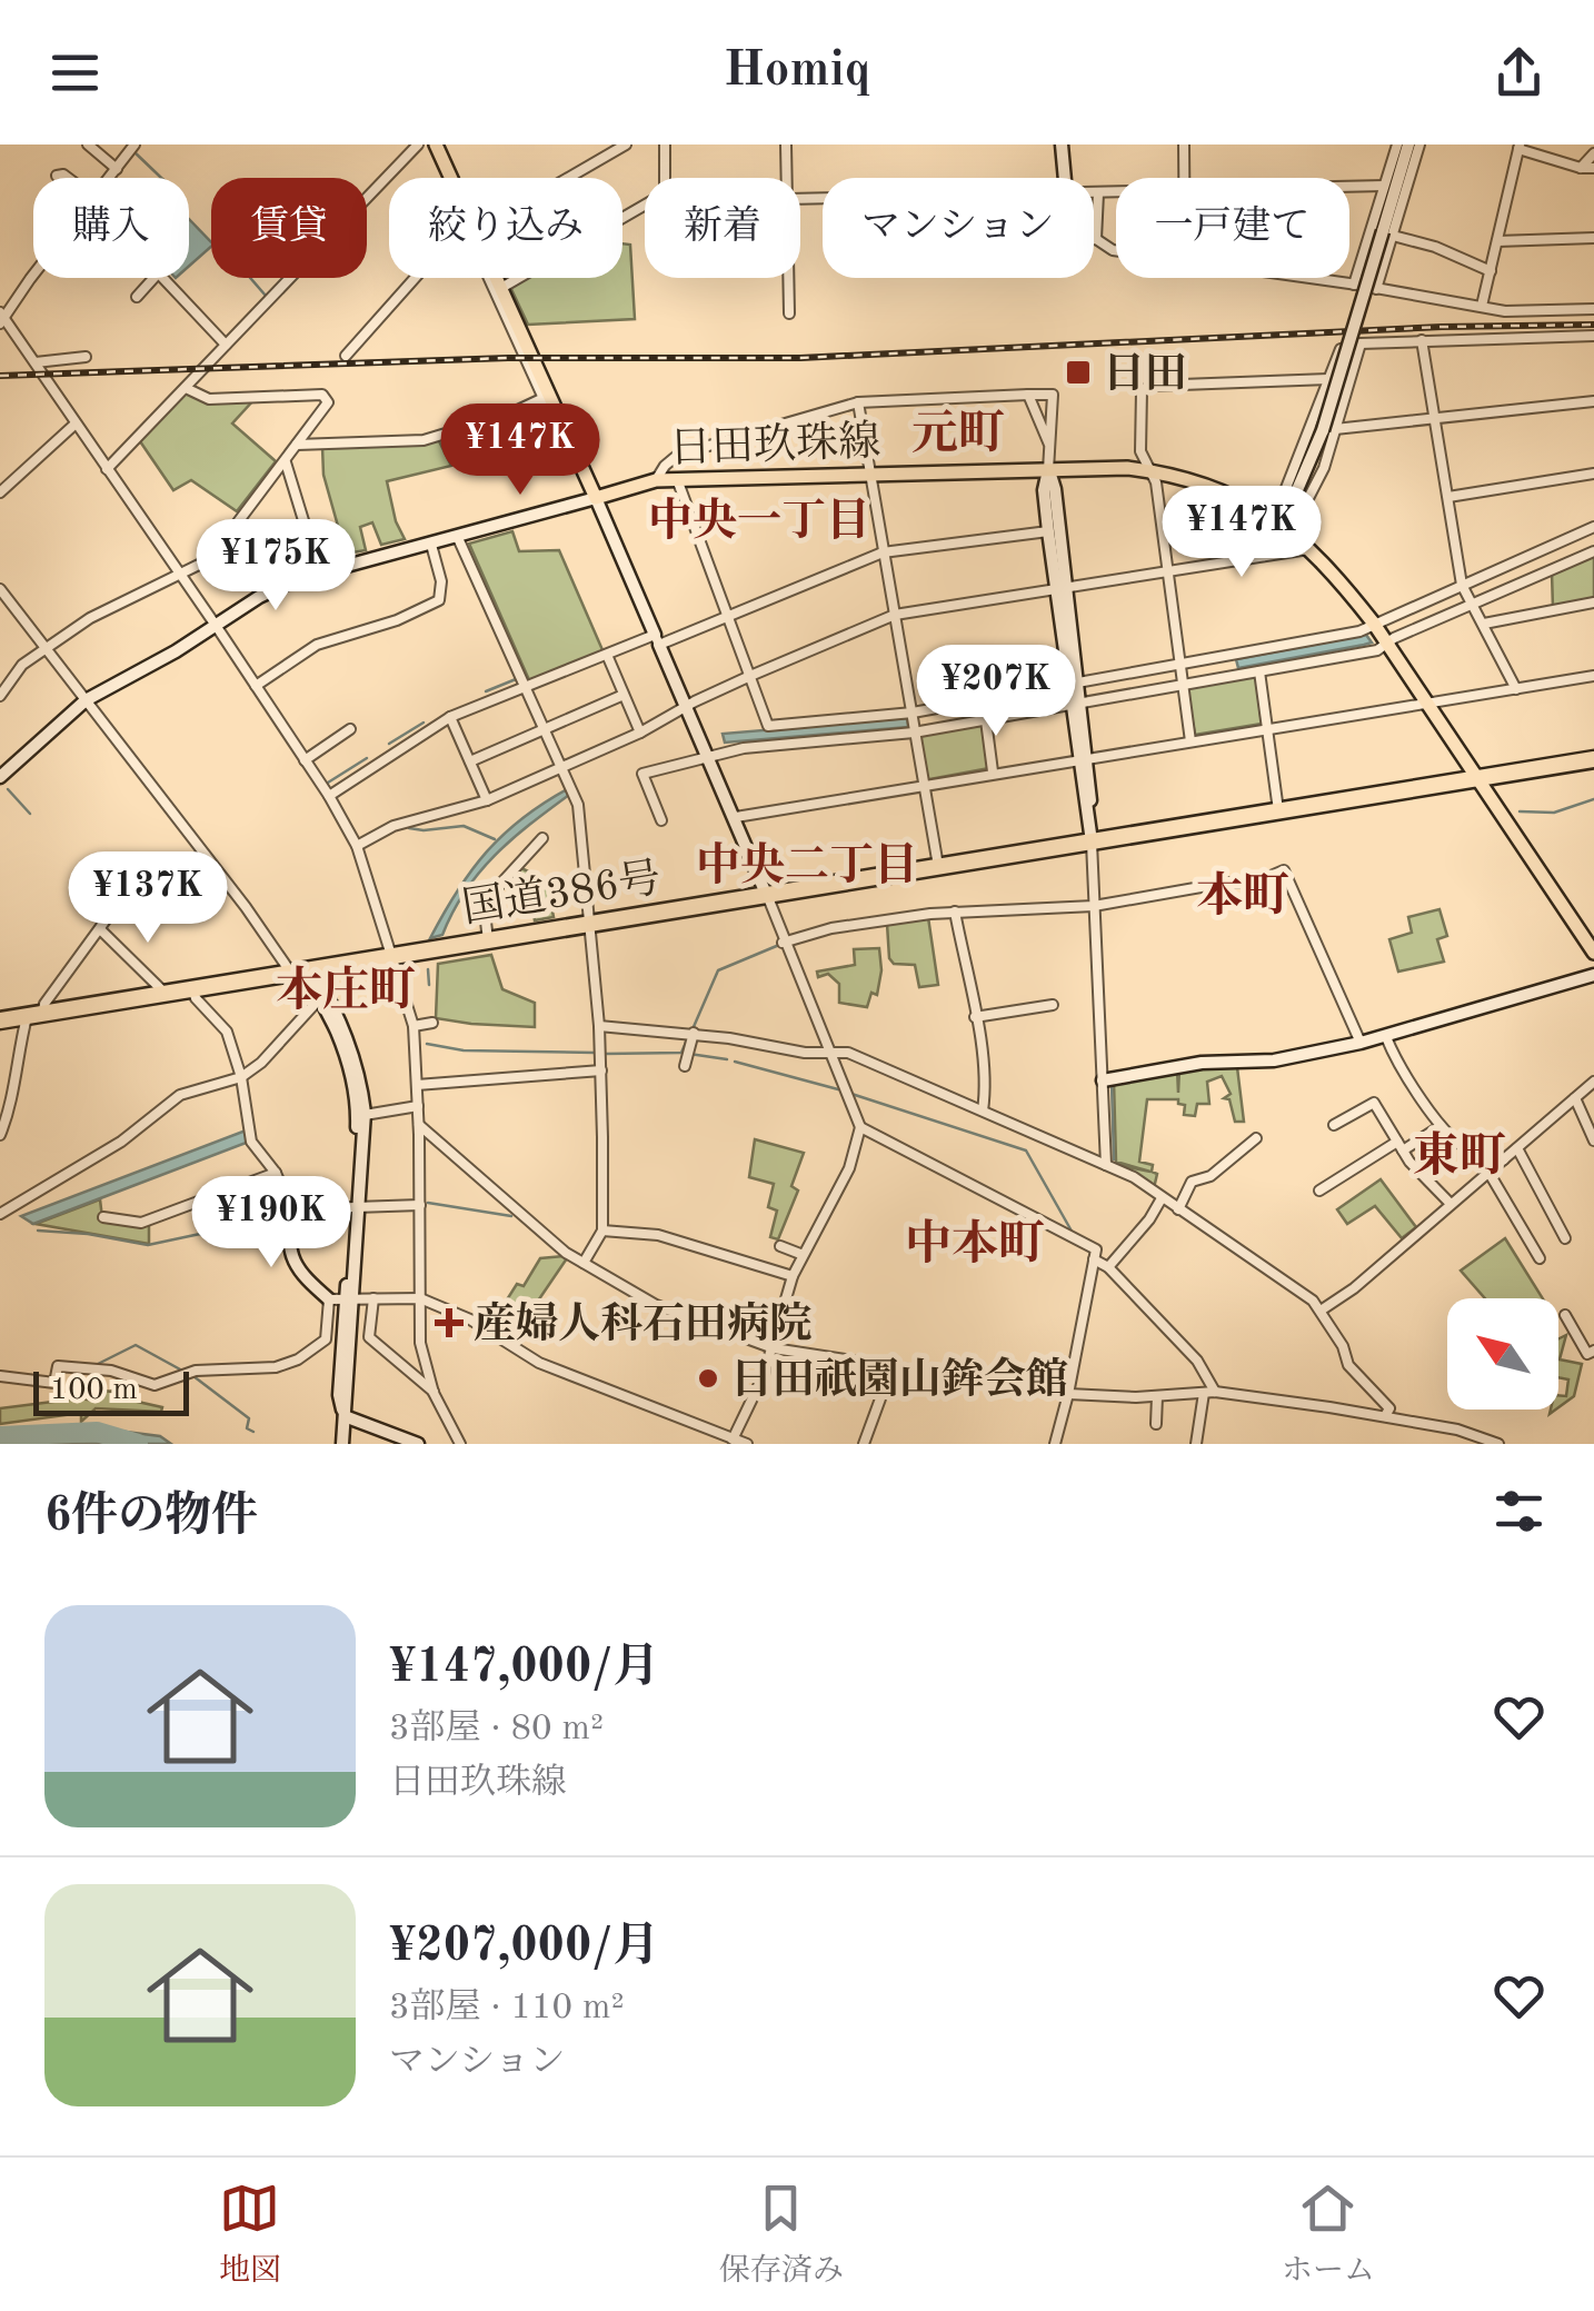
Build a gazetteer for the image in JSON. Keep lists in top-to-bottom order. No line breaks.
{"streets":{"highway":["国道386号"],"main road":["日田玖珠線"]},"crossings":[["日田玖珠線","国道386号"]],"districts":["元町","中央一丁目","中央二丁目","本町","本庄町","東町","中本町"],"places":{"transit":["日田"],"health":["産婦人科石田病院"],"other":["日田祇園山鉾会館"]},"scale_bar":"100 m","north":"top left","page":{"header":"Homiq","chip":["購入","賃貸","絞り込み","新着","マンション","一戸建て"],"price":["¥147K","¥147K","¥175K","¥207K","¥137K","¥190K"],"scale":"100 m","heading":"6件の物件","list":[{"name":"¥147,000/月","note":"3部屋 · 80 m² · 日田玖珠線"},{"name":"¥207,000/月","note":"3部屋 · 110 m² · マンション"}],"tabs":["地図","保存済み","ホーム"]}}
